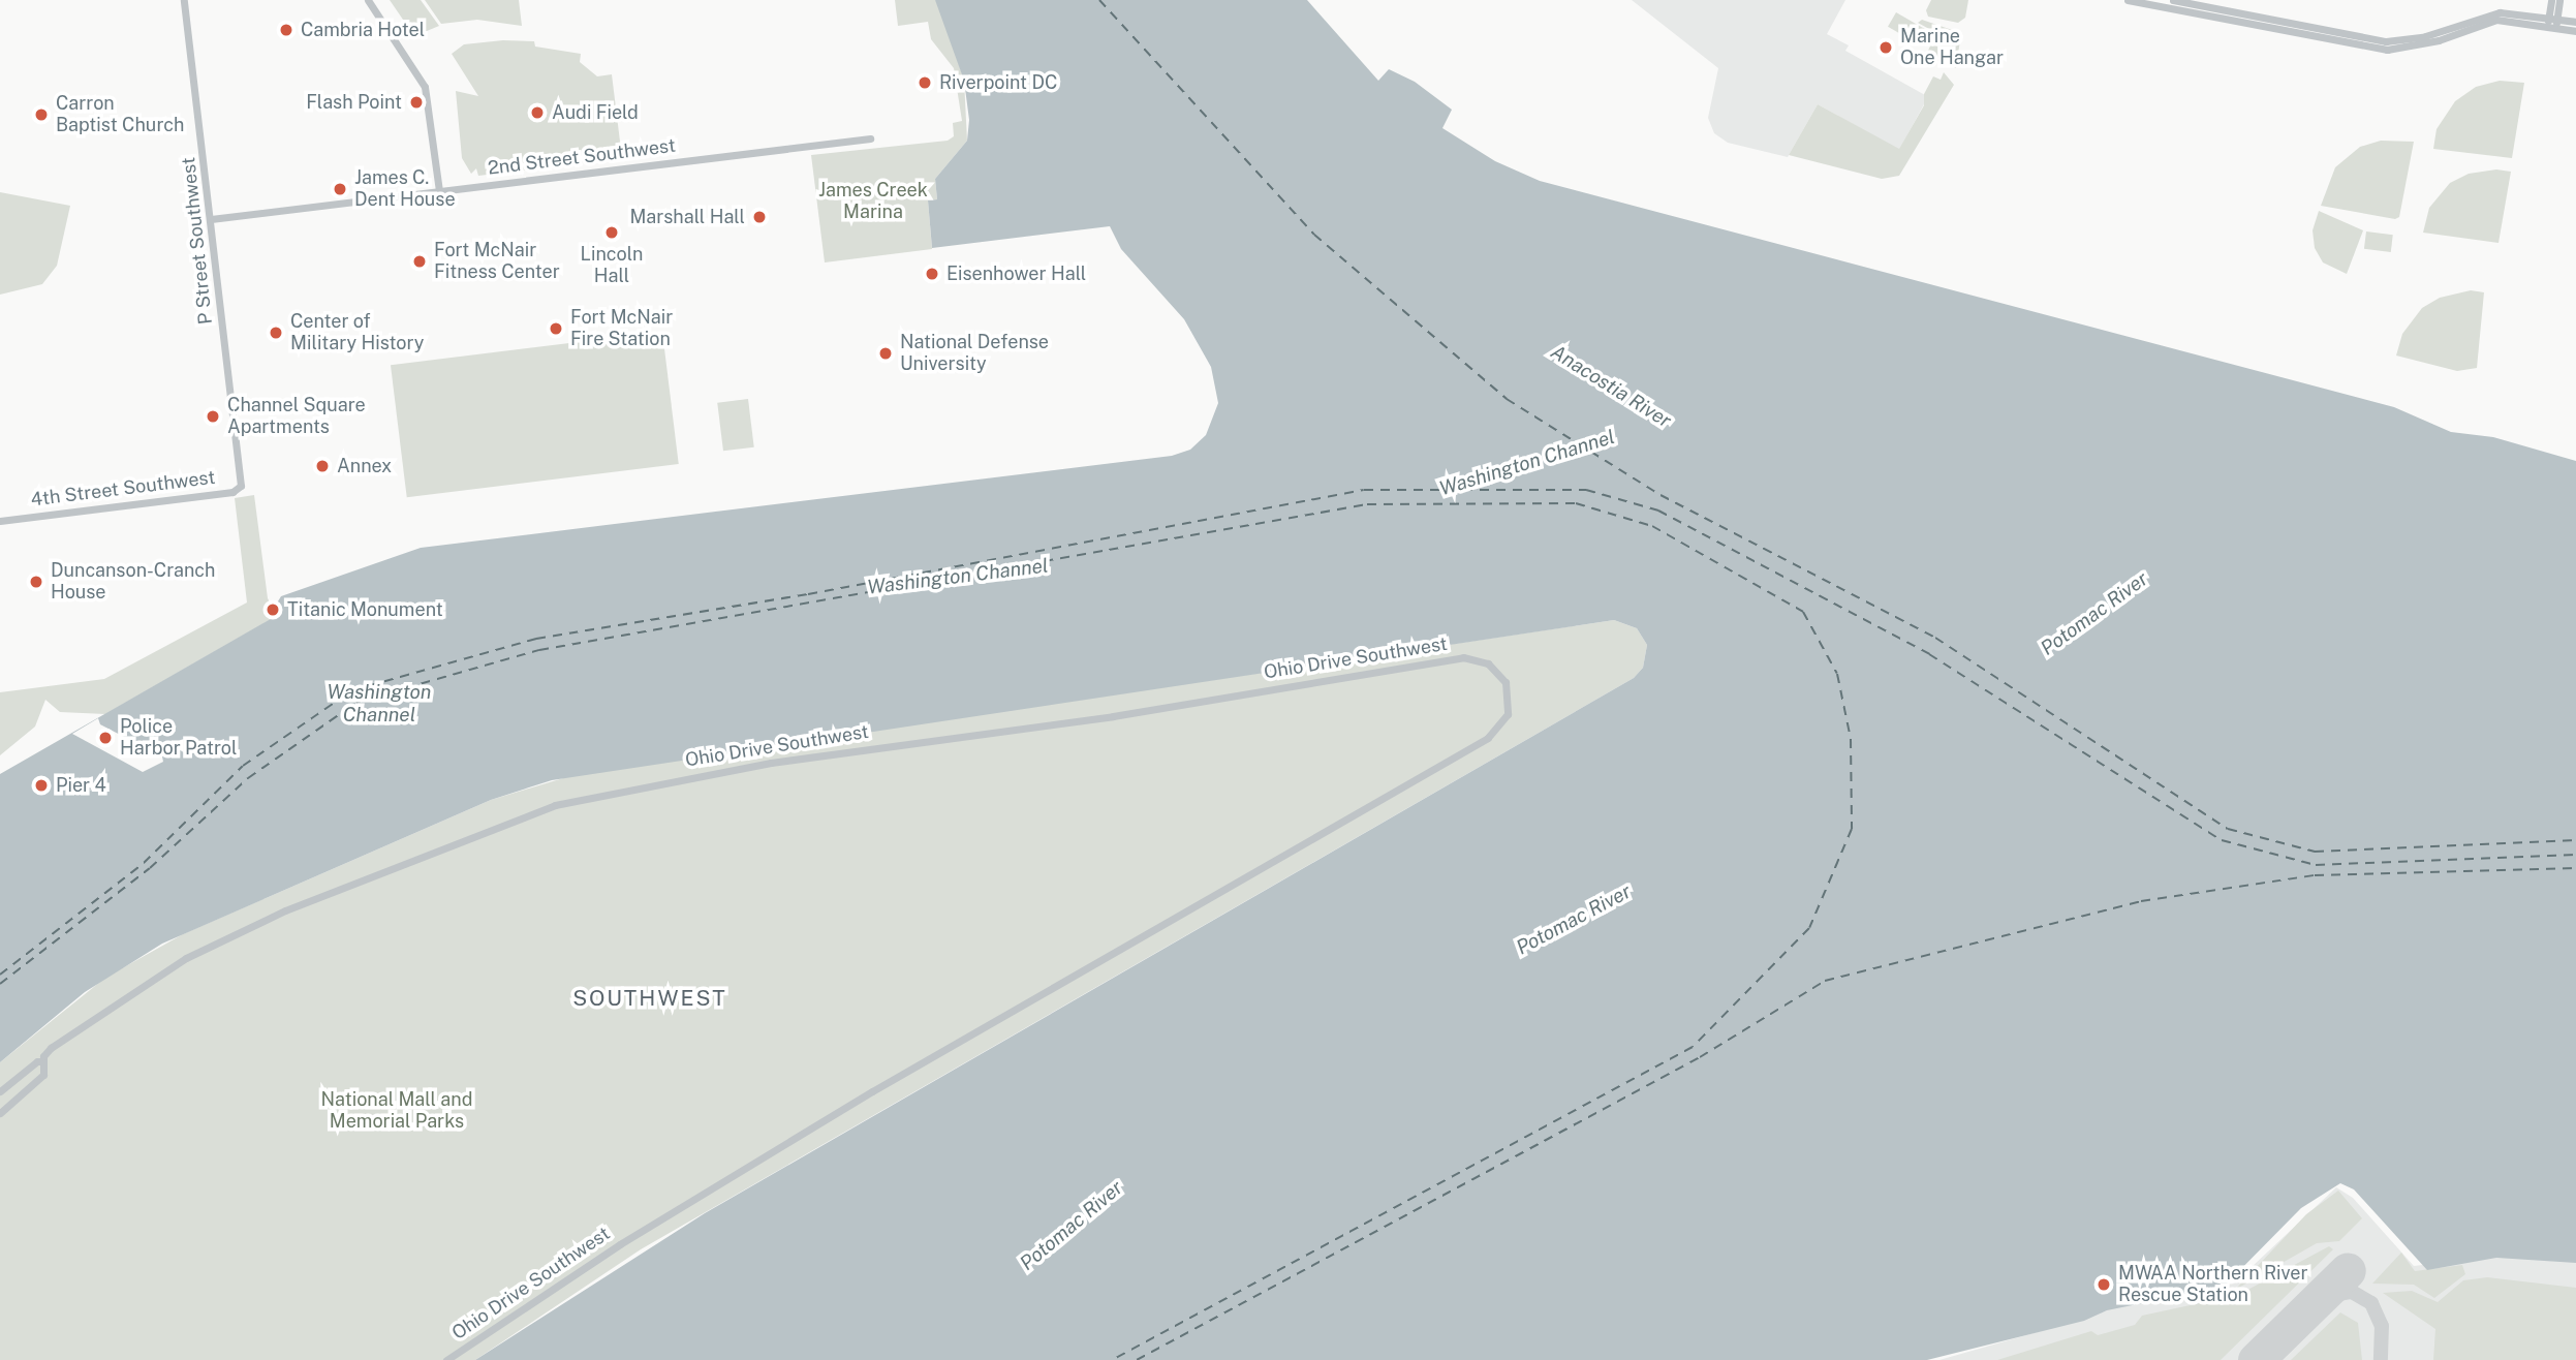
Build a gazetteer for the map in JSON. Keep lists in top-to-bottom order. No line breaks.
{"streets":{"street":["2nd Street Southwest","P Street Southwest","4th Street Southwest","Ohio Drive Southwest"]},"crossings":[["2nd Street Southwest","P Street Southwest"],["P Street Southwest","4th Street Southwest"]],"districts":["SOUTHWEST"],"water":["Anacostia River","Washington Channel","Potomac River"],"parks":["James Creek Marina","National Mall and Memorial Parks"],"places":["Cambria Hotel","Marine One Hangar","Riverpoint DC","Flash Point","Audi Field","Carron Baptist Church","James C. Dent House","Marshall Hall","Lincoln Hall","Fort McNair Fitness Center","Eisenhower Hall","Fort McNair Fire Station","Center of Military History","National Defense University","Channel Square Apartments","Annex","Duncanson-Cranch House","Titanic Monument","Police Harbor Patrol","Pier 4","MWAA Northern River Rescue Station"]}
